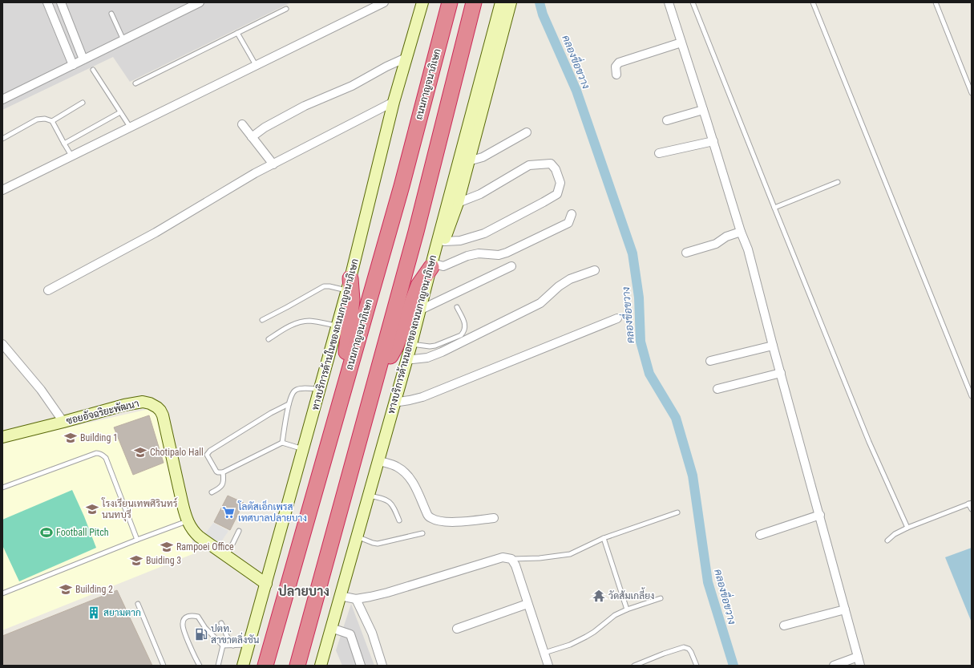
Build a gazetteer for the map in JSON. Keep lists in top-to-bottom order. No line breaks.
{"streets":{"highway":["ถนนกาญจนาภิเษก"],"main road":["ทางบริการด้านในของถนนกาญจนาภิเษก","ทางบริการด้านนอกของถนนกาญจนาภิเษก","ซอยอัจฉริยะพัฒนา"]},"crossings":[["ทางบริการด้านในของถนนกาญจนาภิเษก","ซอยอัจฉริยะพัฒนา"]],"districts":["ปลายบาง"],"water":["คลองขื่อขวาง"],"places":{"school or university":["Building 1","Chotipalo Hall","โรงเรียนเทพศิรินทร์ นนทบุรี","Rampoei Office","Buiding 3","Building 2"],"supermarket":["โลตัสเอ็กเพรส เทศบาลปลายบาง"],"sports":["Football Pitch"],"temple":["วัดส้มเกลี้ยง"],"building":["สยามตาก"],"fuel station":["ปตท. สาขาตลิ่งชัน"]}}
